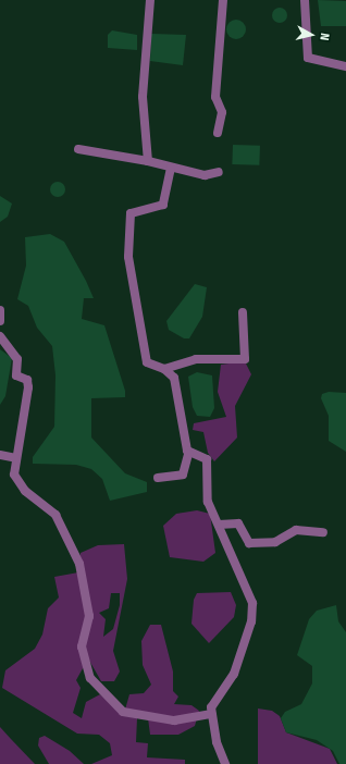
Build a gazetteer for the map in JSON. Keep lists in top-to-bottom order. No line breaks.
{"north":"right"}
